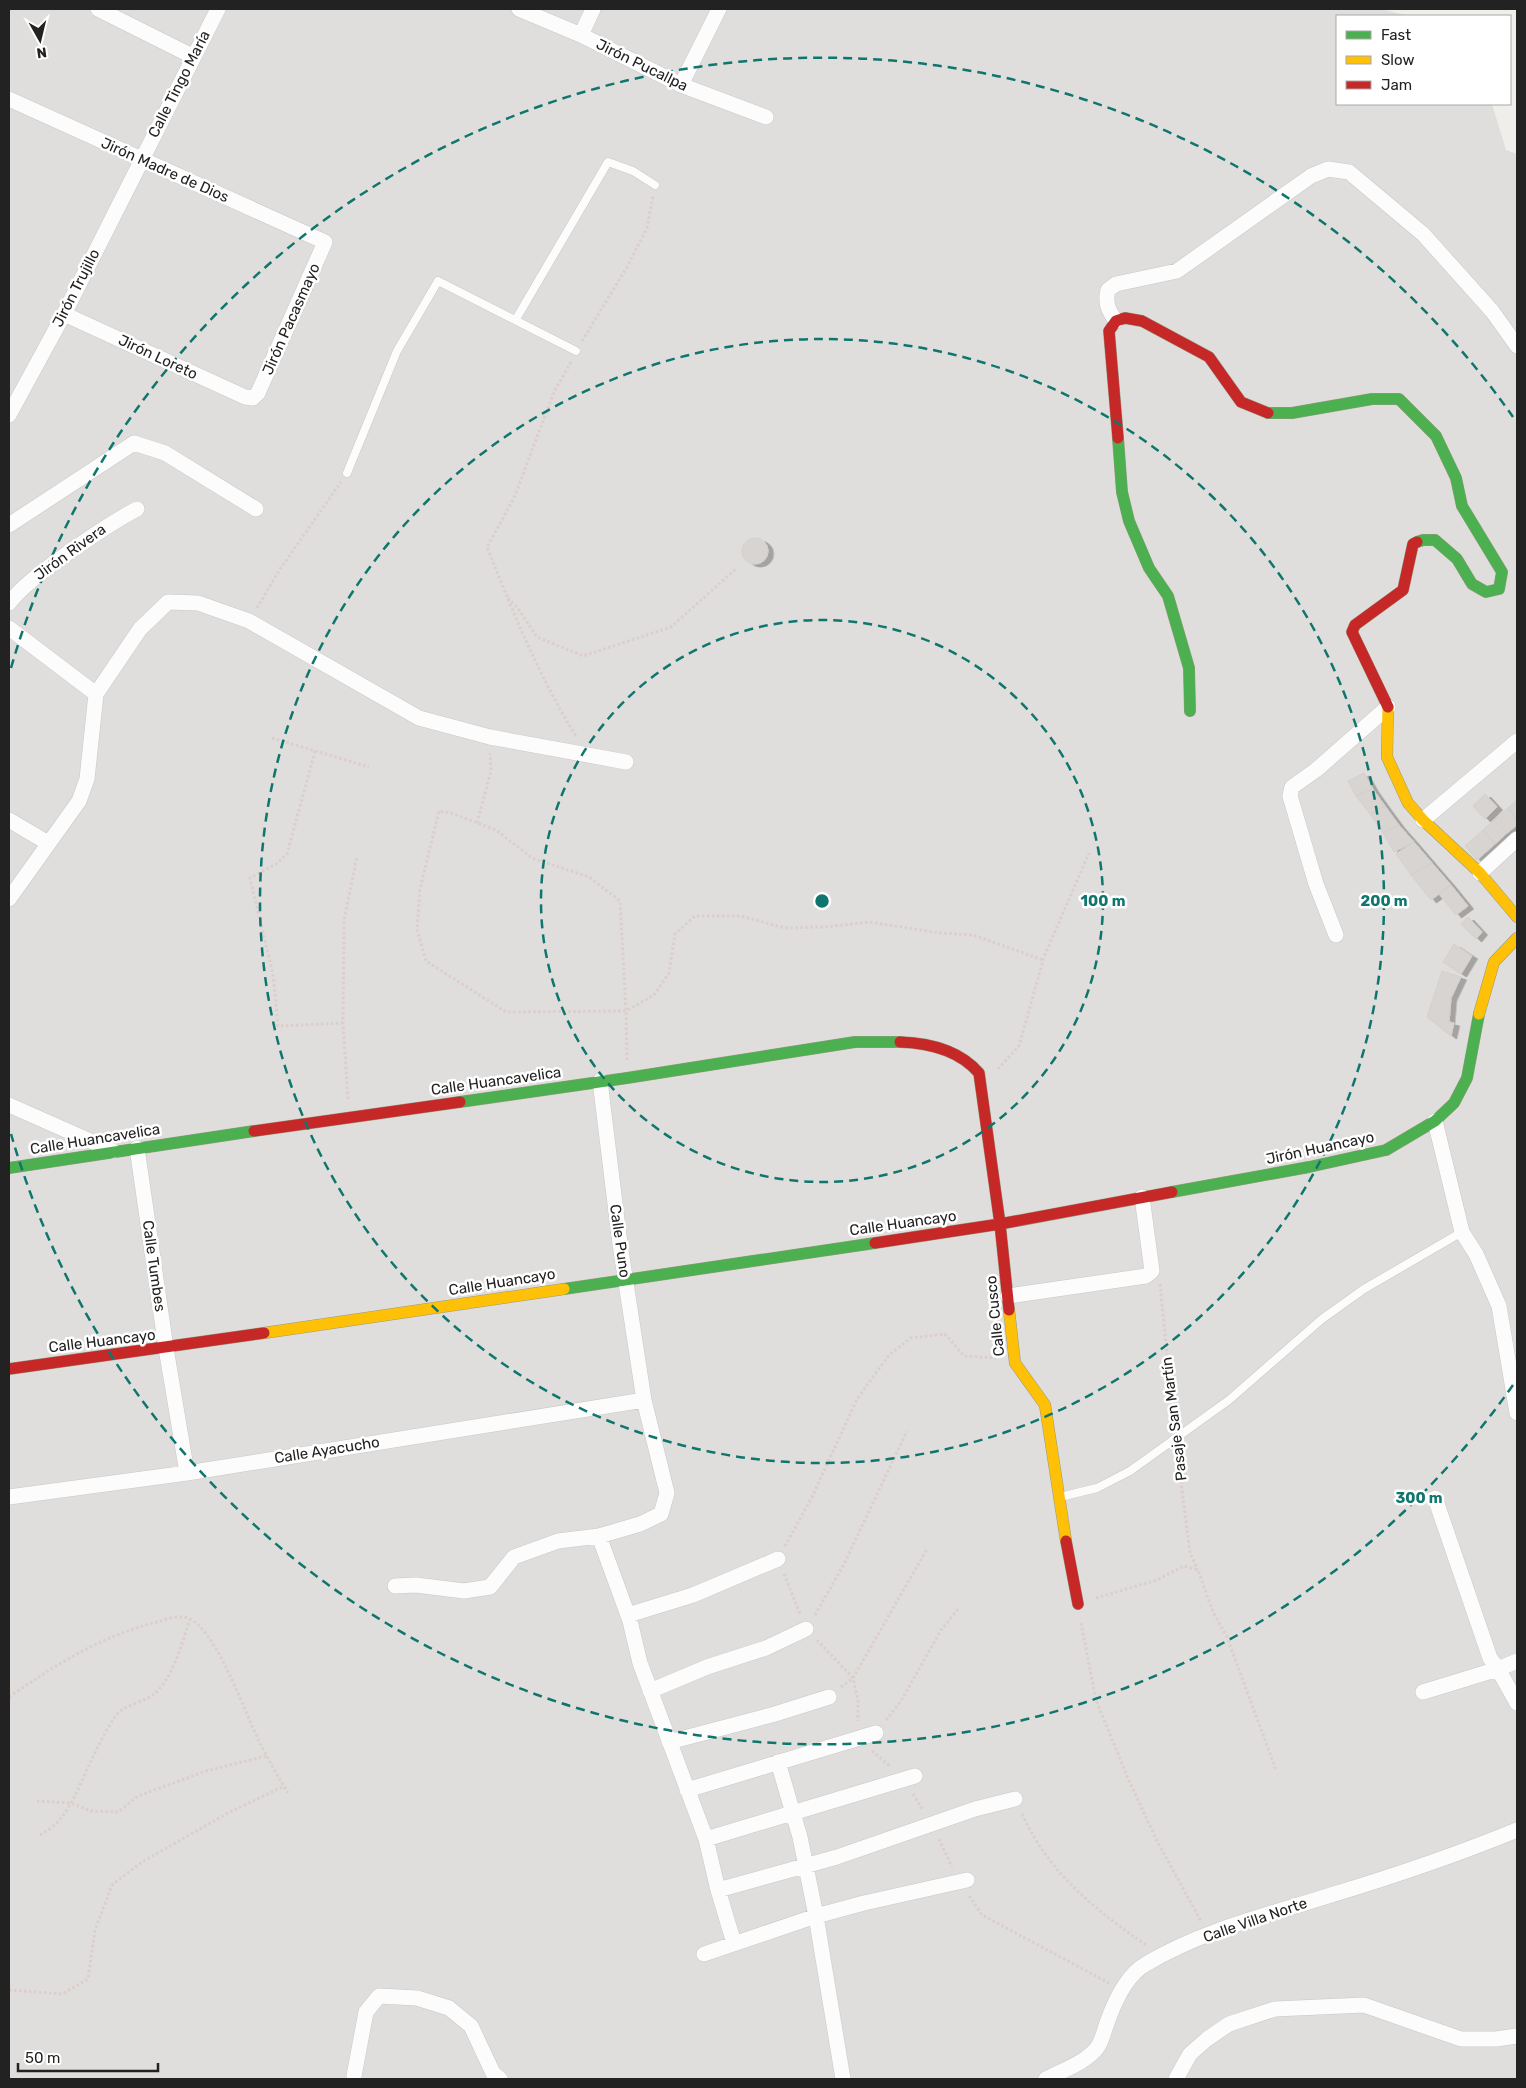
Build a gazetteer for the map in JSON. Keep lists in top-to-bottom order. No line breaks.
{"streets":{"street":["Jirón Pucallpa","Calle Tingo María","Jirón Madre de Dios","Jirón Trujillo","Jirón Pacasmayo","Jirón Loreto","Jirón Rivera","Calle Huancavelica","Jirón Huancayo","Calle Huancayo","Calle Puno","Calle Tumbes","Calle Cusco","Calle Ayacucho","Calle Villa Norte"],"path":["Pasaje San Martín"]},"crossings":[["Calle Tingo María","Jirón Madre de Dios"],["Calle Tingo María","Jirón Trujillo"],["Jirón Madre de Dios","Jirón Trujillo"],["Jirón Madre de Dios","Jirón Pacasmayo"],["Jirón Trujillo","Jirón Loreto"],["Jirón Pacasmayo","Jirón Loreto"],["Calle Huancavelica","Calle Puno"],["Calle Huancavelica","Calle Tumbes"],["Calle Huancavelica","Calle Cusco"],["Jirón Huancayo","Calle Huancayo"],["Jirón Huancayo","Calle Cusco"],["Calle Huancayo","Calle Puno"],["Calle Huancayo","Calle Tumbes"],["Calle Huancayo","Calle Cusco"],["Calle Puno","Calle Ayacucho"],["Calle Tumbes","Calle Ayacucho"]],"legend":["Fast","Slow","Jam"],"scale_bar":"50 m","north":"bottom","rings":["100 m","200 m","300 m"]}
